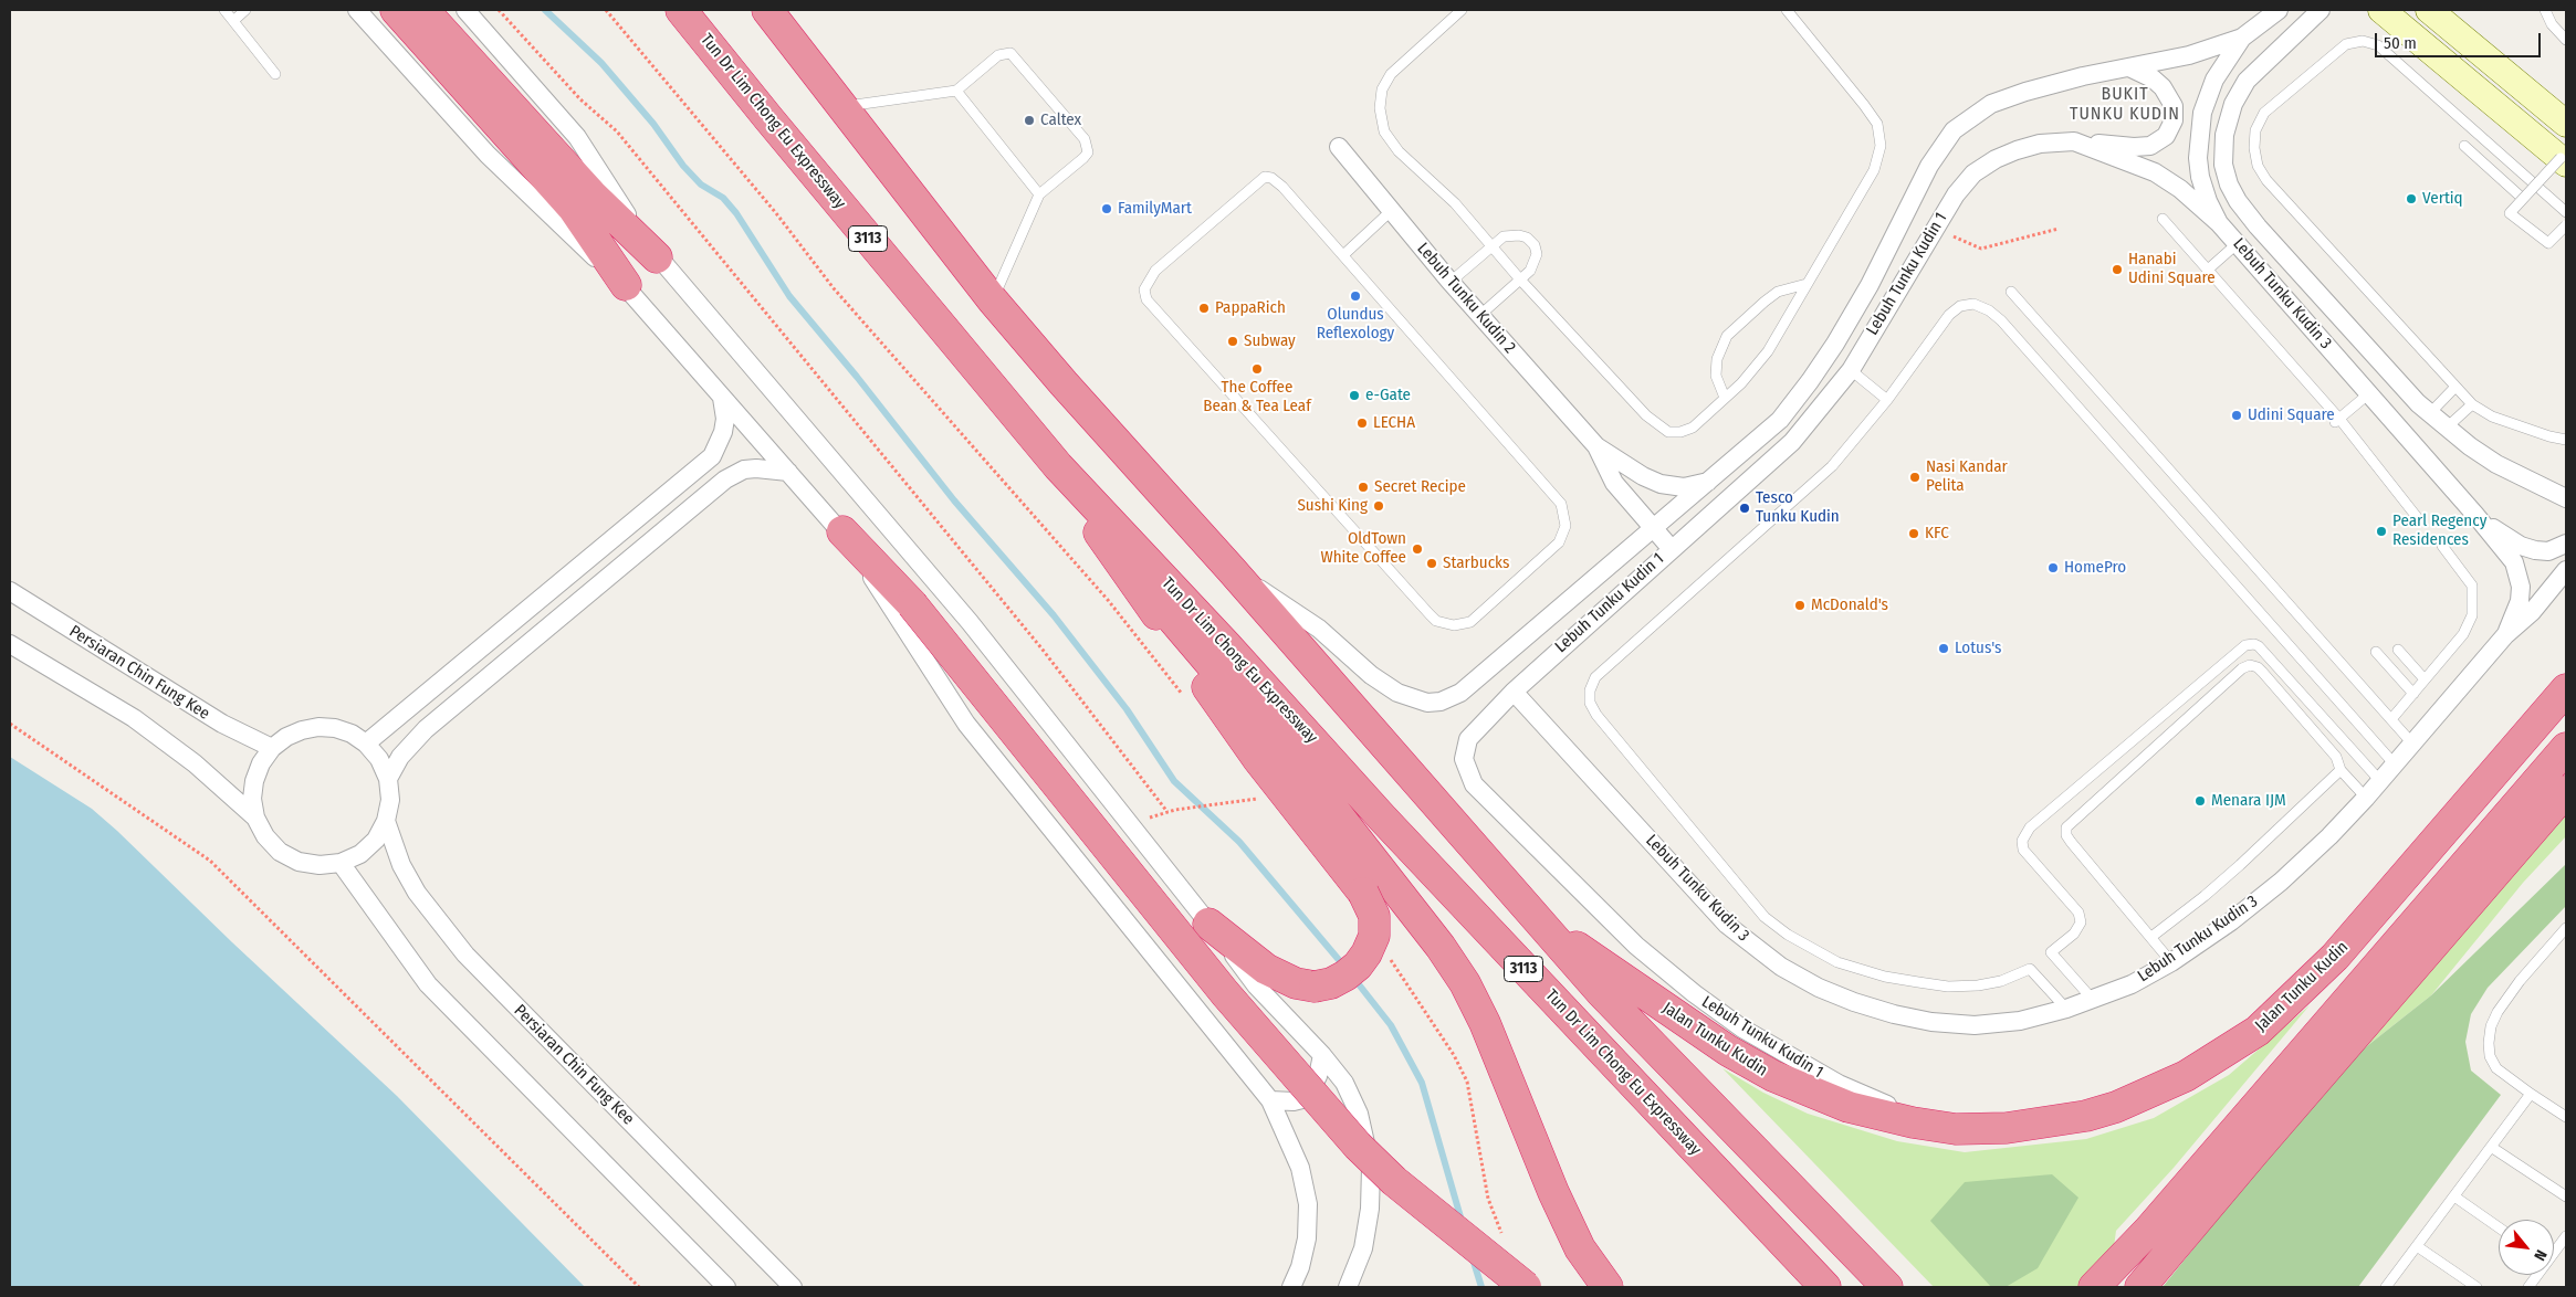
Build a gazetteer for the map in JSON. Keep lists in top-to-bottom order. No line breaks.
{"streets":{"highway":["Tun Dr Lim Chong Eu Expressway","3113","Jalan Tunku Kudin"],"street":["Lebuh Tunku Kudin 1","Lebuh Tunku Kudin 3","Lebuh Tunku Kudin 2","Persiaran Chin Fung Kee"]},"crossings":[["3113","Lebuh Tunku Kudin 1"],["3113","Jalan Tunku Kudin"],["Lebuh Tunku Kudin 1","Lebuh Tunku Kudin 3"],["Lebuh Tunku Kudin 1","Lebuh Tunku Kudin 2"],["Lebuh Tunku Kudin 1","Jalan Tunku Kudin"]],"districts":["BUKIT TUNKU KUDIN"],"places":["Caltex","Vertiq","FamilyMart","Hanabi Udini Square","Olundus Reflexology","PappaRich","Subway","The Coffee Bean & Tea Leaf","e-Gate","Udini Square","LECHA","Nasi Kandar Pelita","Secret Recipe","Sushi King","Tesco Tunku Kudin","Pearl Regency Residences","KFC","OldTown White Coffee","Starbucks","HomePro","McDonald's","Lotus's","Menara IJM"],"scale_bar":"50 m","north":"bottom right"}
